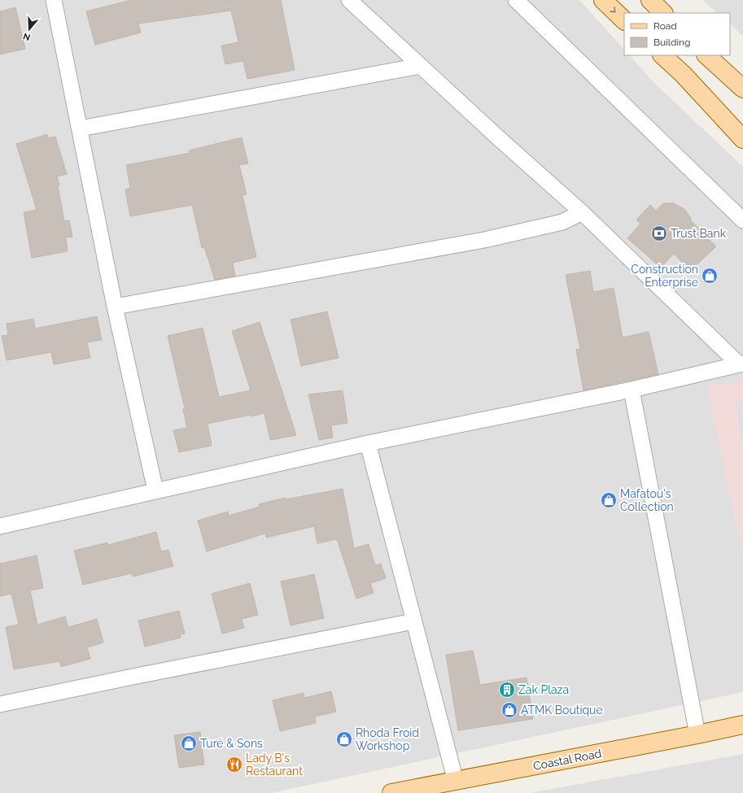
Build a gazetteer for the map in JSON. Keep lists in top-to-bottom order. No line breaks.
{"streets":{"main road":["Coastal Road"]},"places":{"bank":["Trust Bank"],"shop":["Construction Enterprise","Mafatou's Collection","ATMK Boutique","Rhoda Froid Workshop","Turé & Sons"],"building":["Zak Plaza"],"restaurant":["Lady B's Restaurant"]},"legend":["Road","Building"],"north":"bottom"}
